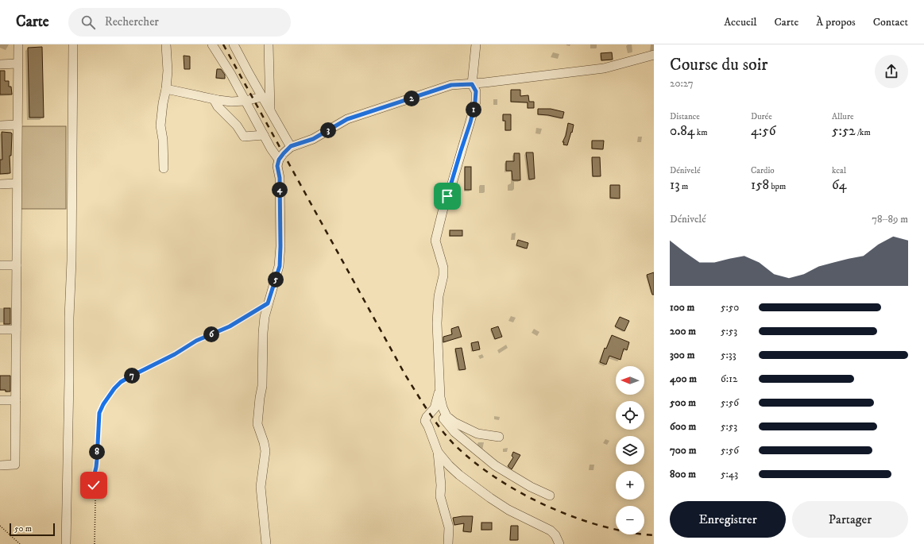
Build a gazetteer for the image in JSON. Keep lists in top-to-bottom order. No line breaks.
{"scale_bar":"50 m","north":"left","page":{"header":"Carte","search":"Rechercher","nav":["Accueil","Carte","À propos","Contact"],"heading":["Course du soir","20:27"],"pins":["2","1","3","4","5","6","7","8"],"stats":[["Distance","0.84 km"],["Durée","4:56"],["Allure","5:52 /km"],["Dénivelé","13 m"],["Cardio","158 bpm"],["kcal","64"]],"chart":["Dénivelé","78–89 m"],"list":[{"name":"100 m","note":"5:50"},{"name":"200 m","note":"5:53"},{"name":"300 m","note":"5:33"},{"name":"400 m","note":"6:12"},{"name":"500 m","note":"5:56"},{"name":"600 m","note":"5:53"},{"name":"700 m","note":"5:56"},{"name":"800 m","note":"5:43"}],"map_buttons":["+","−"],"buttons":["Enregistrer","Partager"],"scale":"50 m"}}
